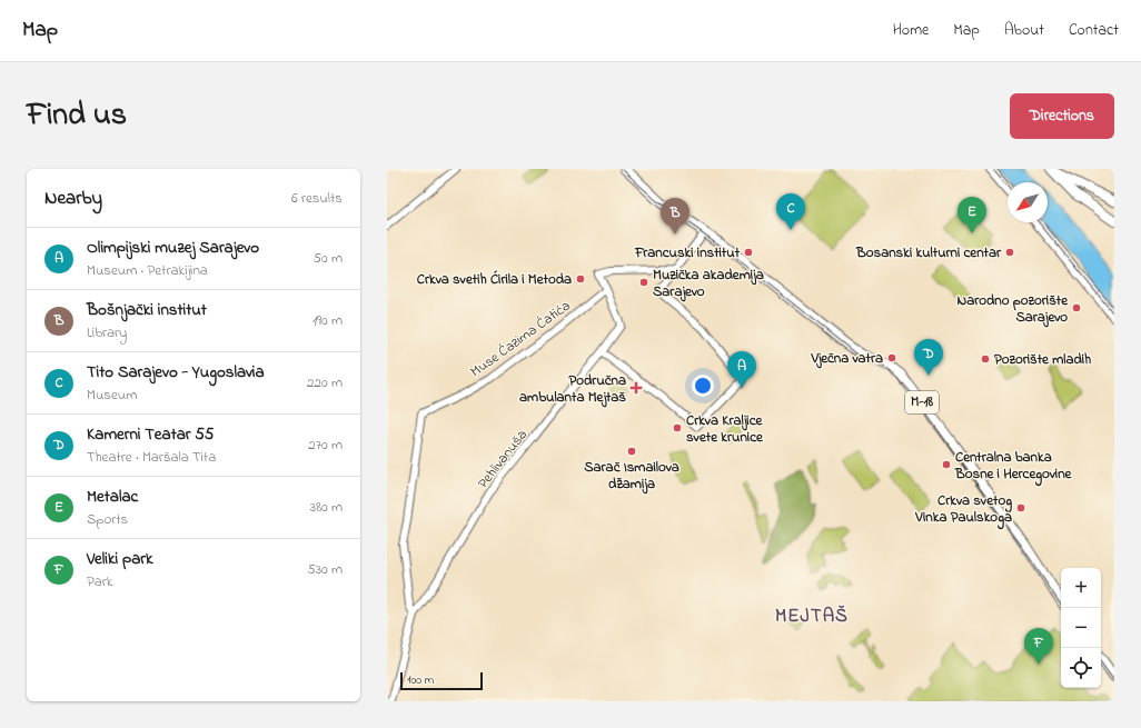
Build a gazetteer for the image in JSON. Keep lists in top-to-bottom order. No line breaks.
{"streets":{"main road":["M-18"],"street":["Muse Ćazima Ćatića","Pehlivanuša"]},"crossings":[["Muse Ćazima Ćatića","Pehlivanuša"]],"districts":["MEJTAŠ"],"places":{"other":["Francuski institut","Bosanski kulturni centar","Crkva svetih Ćirila i Metoda","Muzička akademija Sarajevo","Narodno pozorište Sarajevo","Vječna vatra","Pozorište mladih","Crkva Kraljice svete krunice","Sarač Ismailova džamija","Centralna banka Bosne i Hercegovine","Crkva svetog Vinka Paulskoga"],"health":["Područna ambulanta Mejtaš"]},"scale_bar":"100 m","north":"bottom left","page":{"header":"Map","nav":["Home","Map","About","Contact"],"title":"Find us","buttons":"Directions","heading":["Nearby","6 results"],"pins":["C","E","B","D","A","F"],"list":[{"mark":"A","name":"Olimpijski muzej Sarajevo","note":"Museum · Petrakijina","value":"50 m"},{"mark":"B","name":"Bošnjački institut","note":"Library","value":"190 m"},{"mark":"C","name":"Tito Sarajevo - Yugoslavia","note":"Museum","value":"220 m"},{"mark":"D","name":"Kamerni Teatar 55","note":"Theatre · Maršala Tita","value":"270 m"},{"mark":"E","name":"Metalac","note":"Sports","value":"380 m"},{"mark":"F","name":"Veliki park","note":"Park","value":"530 m"}],"map_buttons":["+","−"],"scale":"100 m"}}
